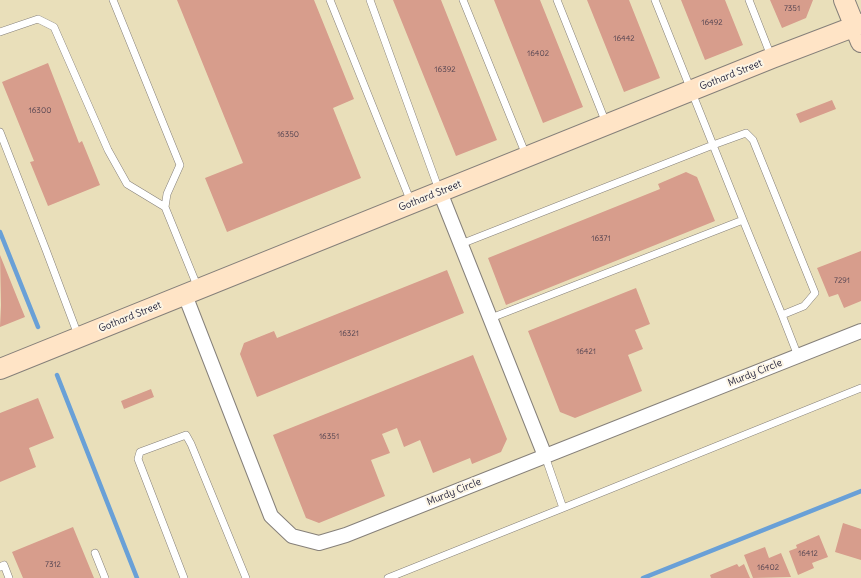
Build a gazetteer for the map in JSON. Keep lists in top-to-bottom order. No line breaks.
{"streets":{"street":["Gothard Street","Murdy Circle"]},"crossings":[["Gothard Street","Murdy Circle"]],"house_numbers":["7351","16492","16442","16402","16392","16300","16350","16371","7291","16321","16421","16351","16412","7312","16402"]}
